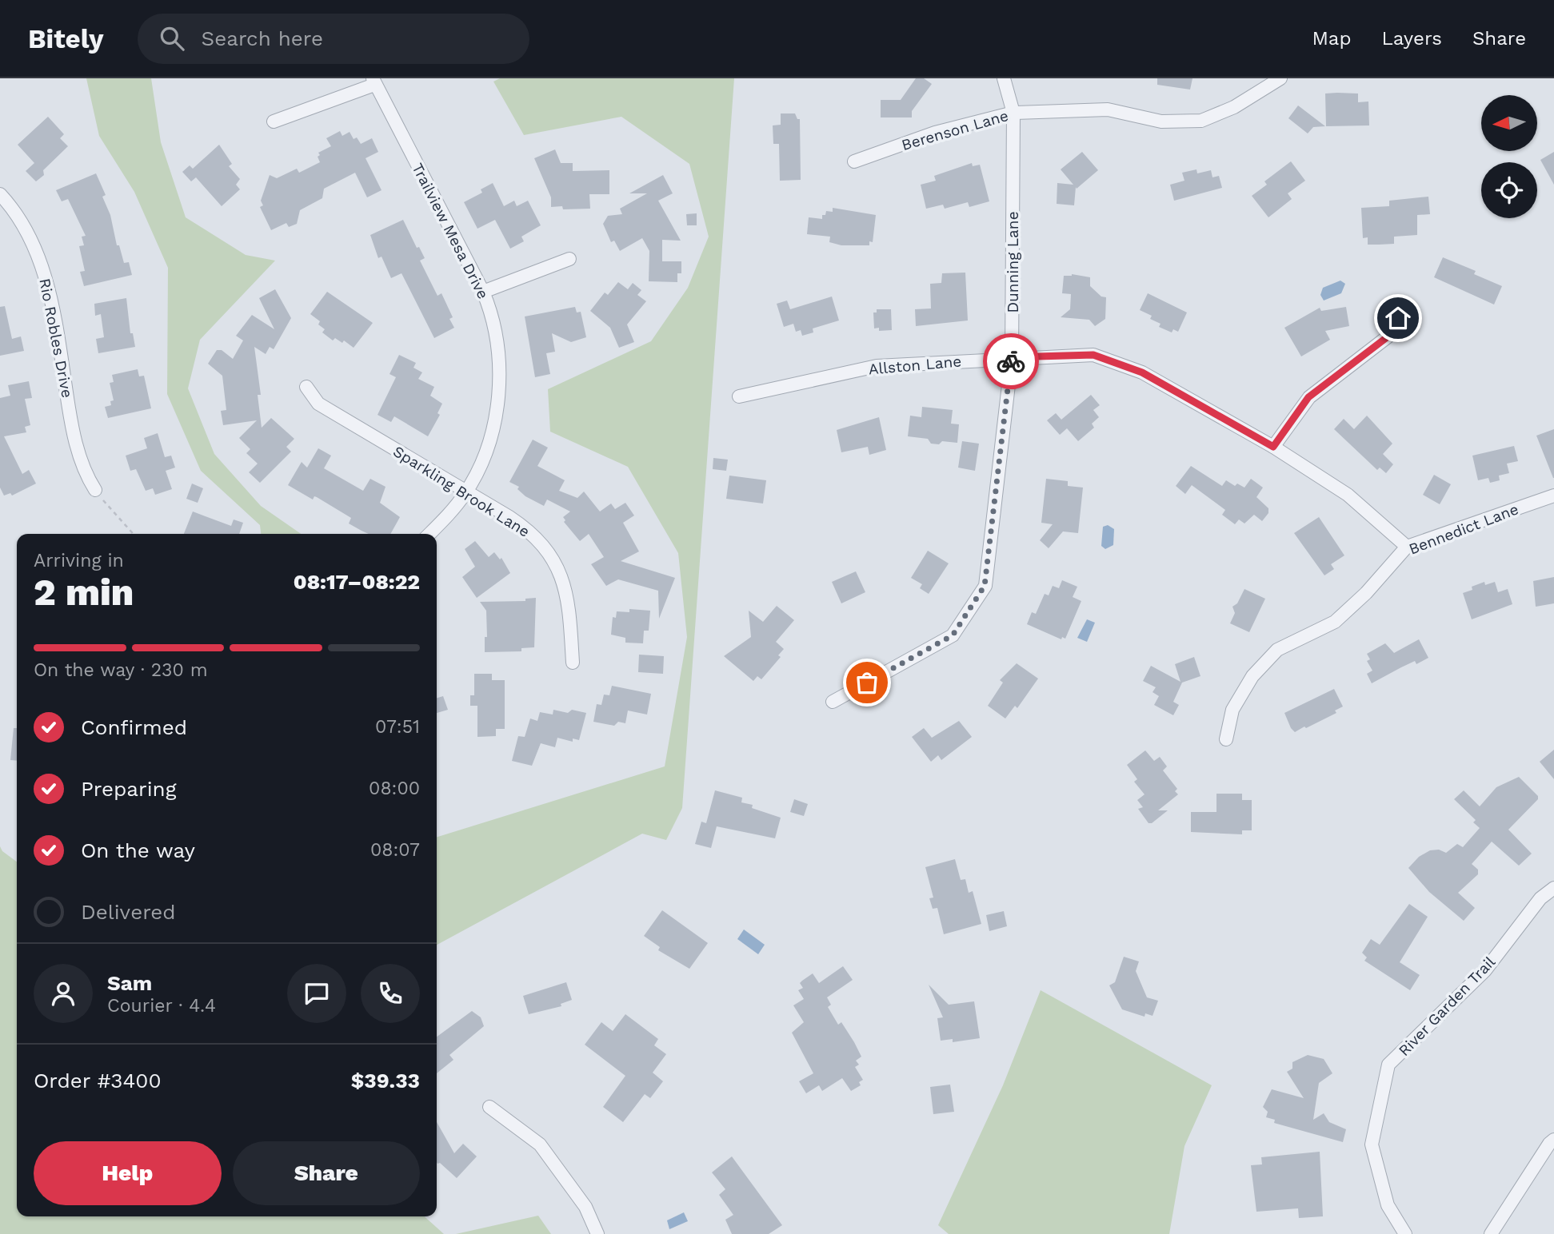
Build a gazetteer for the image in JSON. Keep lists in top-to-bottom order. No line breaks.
{"streets":{"street":["Berenson Lane","Trailview Mesa Drive","Dunning Lane","Rio Robles Drive","Allston Lane","Sparkling Brook Lane","Bennedict Lane","River Garden Trail"]},"crossings":[["Berenson Lane","Dunning Lane"],["Trailview Mesa Drive","Sparkling Brook Lane"],["Dunning Lane","Allston Lane"],["Allston Lane","Bennedict Lane"]],"north":"left","page":{"header":"Bitely","search":"Search here","nav":["Map","Layers","Share"],"heading":["2 min","Arriving in","08:17–08:22"],"panel":["Sam","Courier · 4.4","Order #3400","$39.33"],"bar":"On the way · 230 m","list":[["Confirmed","07:51"],["Preparing","08:00"],["On the way","08:07"],"Delivered"],"buttons":["Help","Share"]}}
